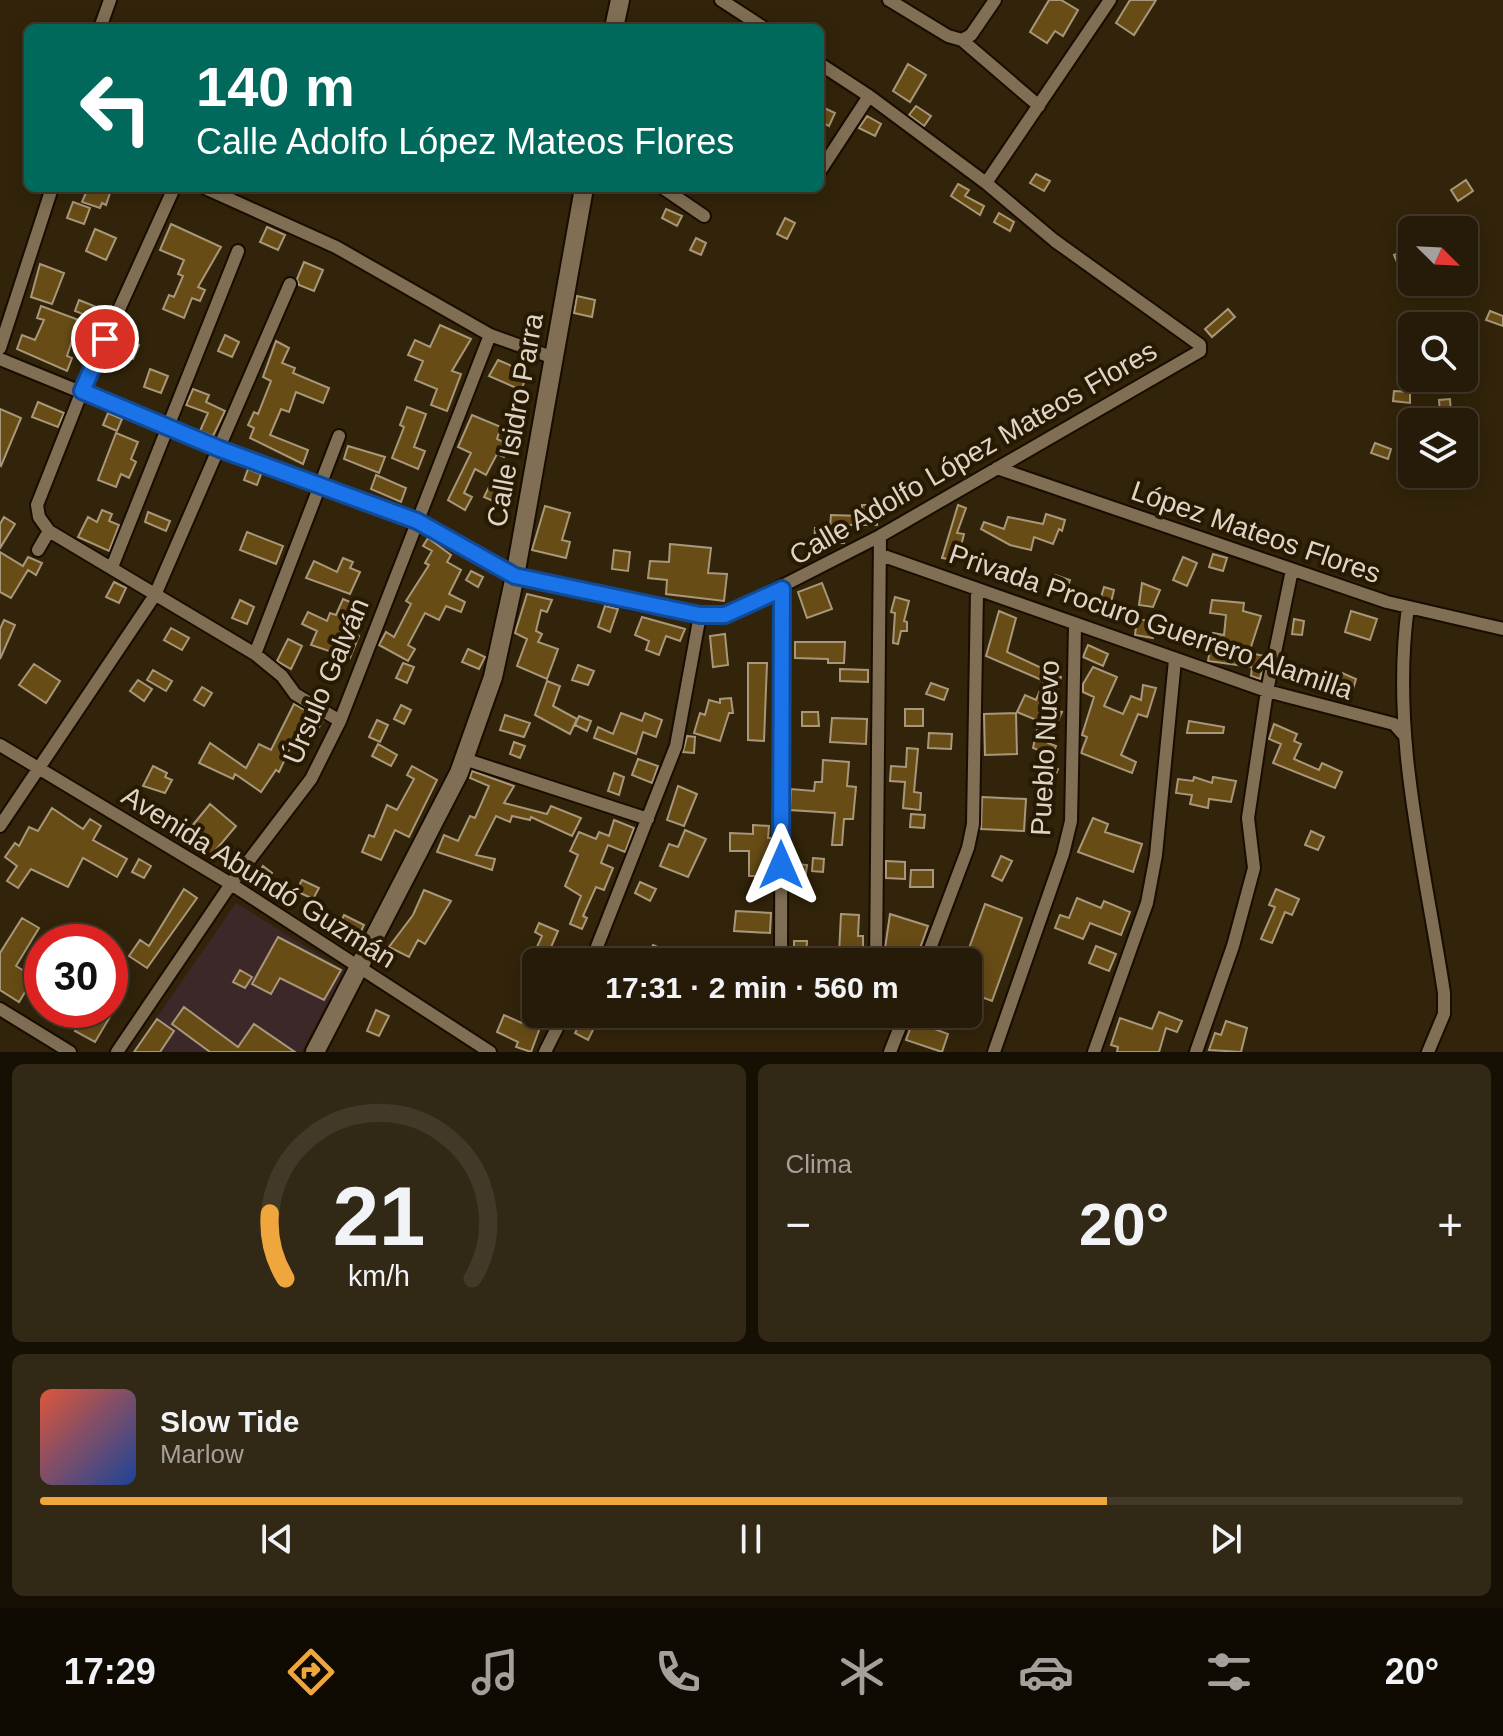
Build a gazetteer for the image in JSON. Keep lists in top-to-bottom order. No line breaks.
{"streets":{"street":["Calle Isidro Parra","Calle Adolfo López Mateos Flores","López Mateos Flores","Privada Procuro Guerrero Alamilla","Úrsulo Galván","Pueblo Nuevo","Avenida Abundó Guzmán"]},"crossings":[["Calle Isidro Parra","Calle Adolfo López Mateos Flores"],["Calle Isidro Parra","Avenida Abundó Guzmán"],["Calle Adolfo López Mateos Flores","López Mateos Flores"],["Calle Adolfo López Mateos Flores","Úrsulo Galván"],["Privada Procuro Guerrero Alamilla","Pueblo Nuevo"],["Úrsulo Galván","Avenida Abundó Guzmán"]],"north":"bottom right","page":{"turn":["140 m","Calle Adolfo López Mateos Flores"],"limit":"30","trip":"17:31 · 2 min · 560 m","tile":"Clima","heat":["−","20°","+"],"song":["Slow Tide","Marlow"],"tabs":["17:29","20°"],"gauge":["21","km/h"]}}
